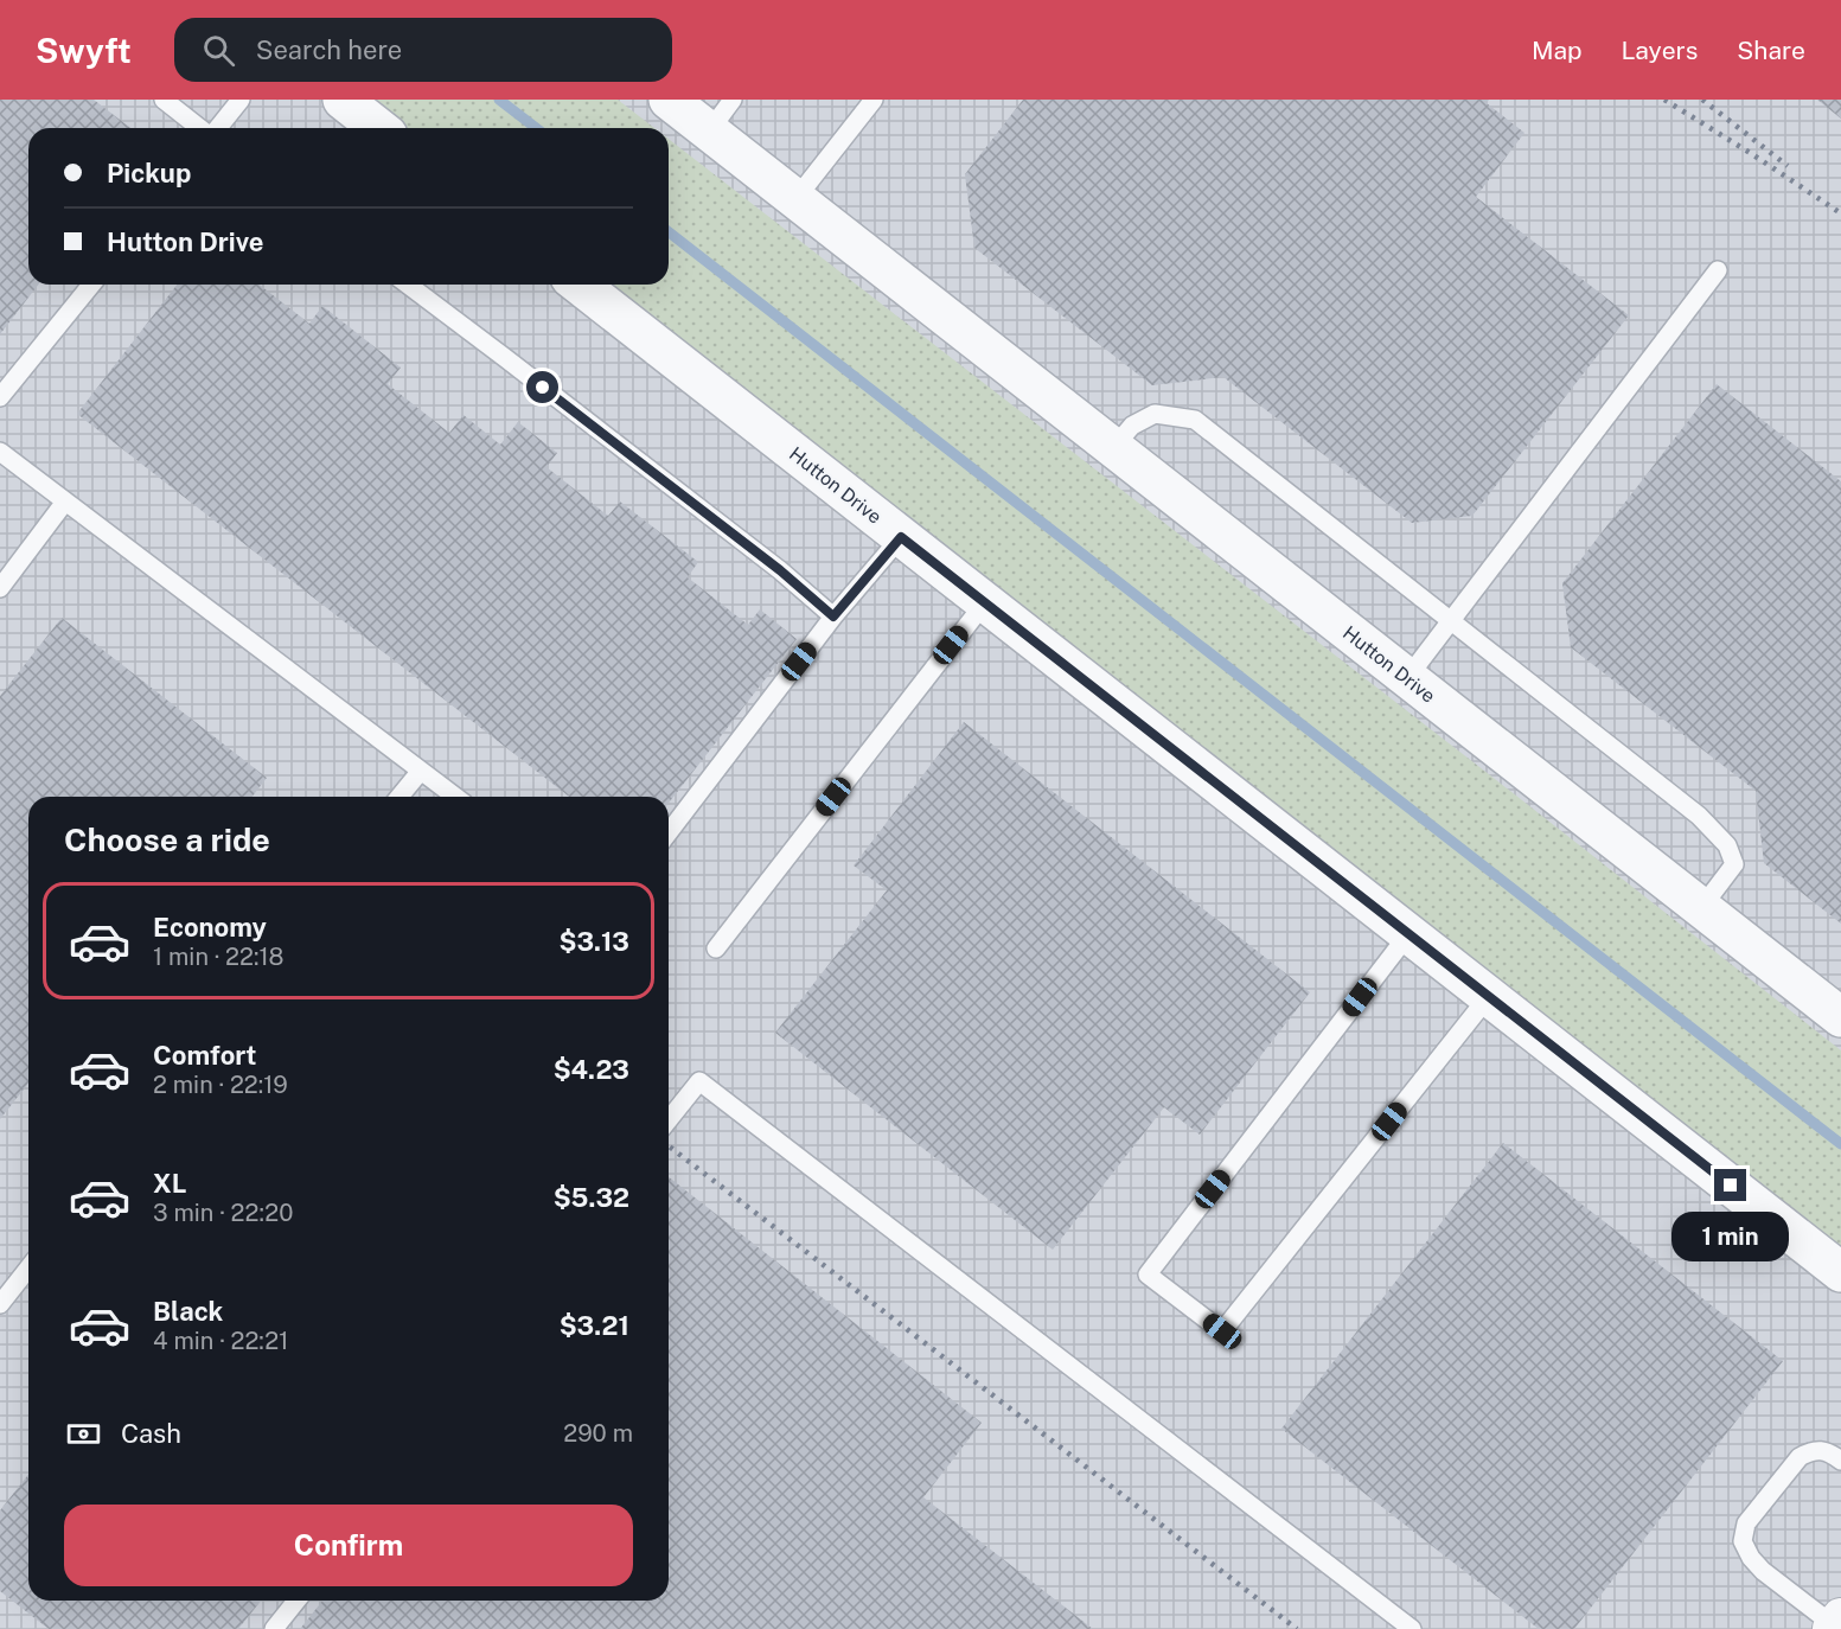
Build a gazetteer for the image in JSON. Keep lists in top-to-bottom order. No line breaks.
{"streets":{"street":["Hutton Drive"]},"page":{"header":"Swyft","search":"Search here","nav":["Map","Layers","Share"],"banner":["Pickup","Hutton Drive"],"heading":"Choose a ride","list":[{"name":"Economy","note":"1 min · 22:18","value":"$3.13"},{"name":"Comfort","note":"2 min · 22:19","value":"$4.23"},{"name":"XL","note":"3 min · 22:20","value":"$5.32"},{"name":"Black","note":"4 min · 22:21","value":"$3.21"}],"bubble":"1 min","pay":["Cash","290 m"],"buttons":"Confirm"}}
